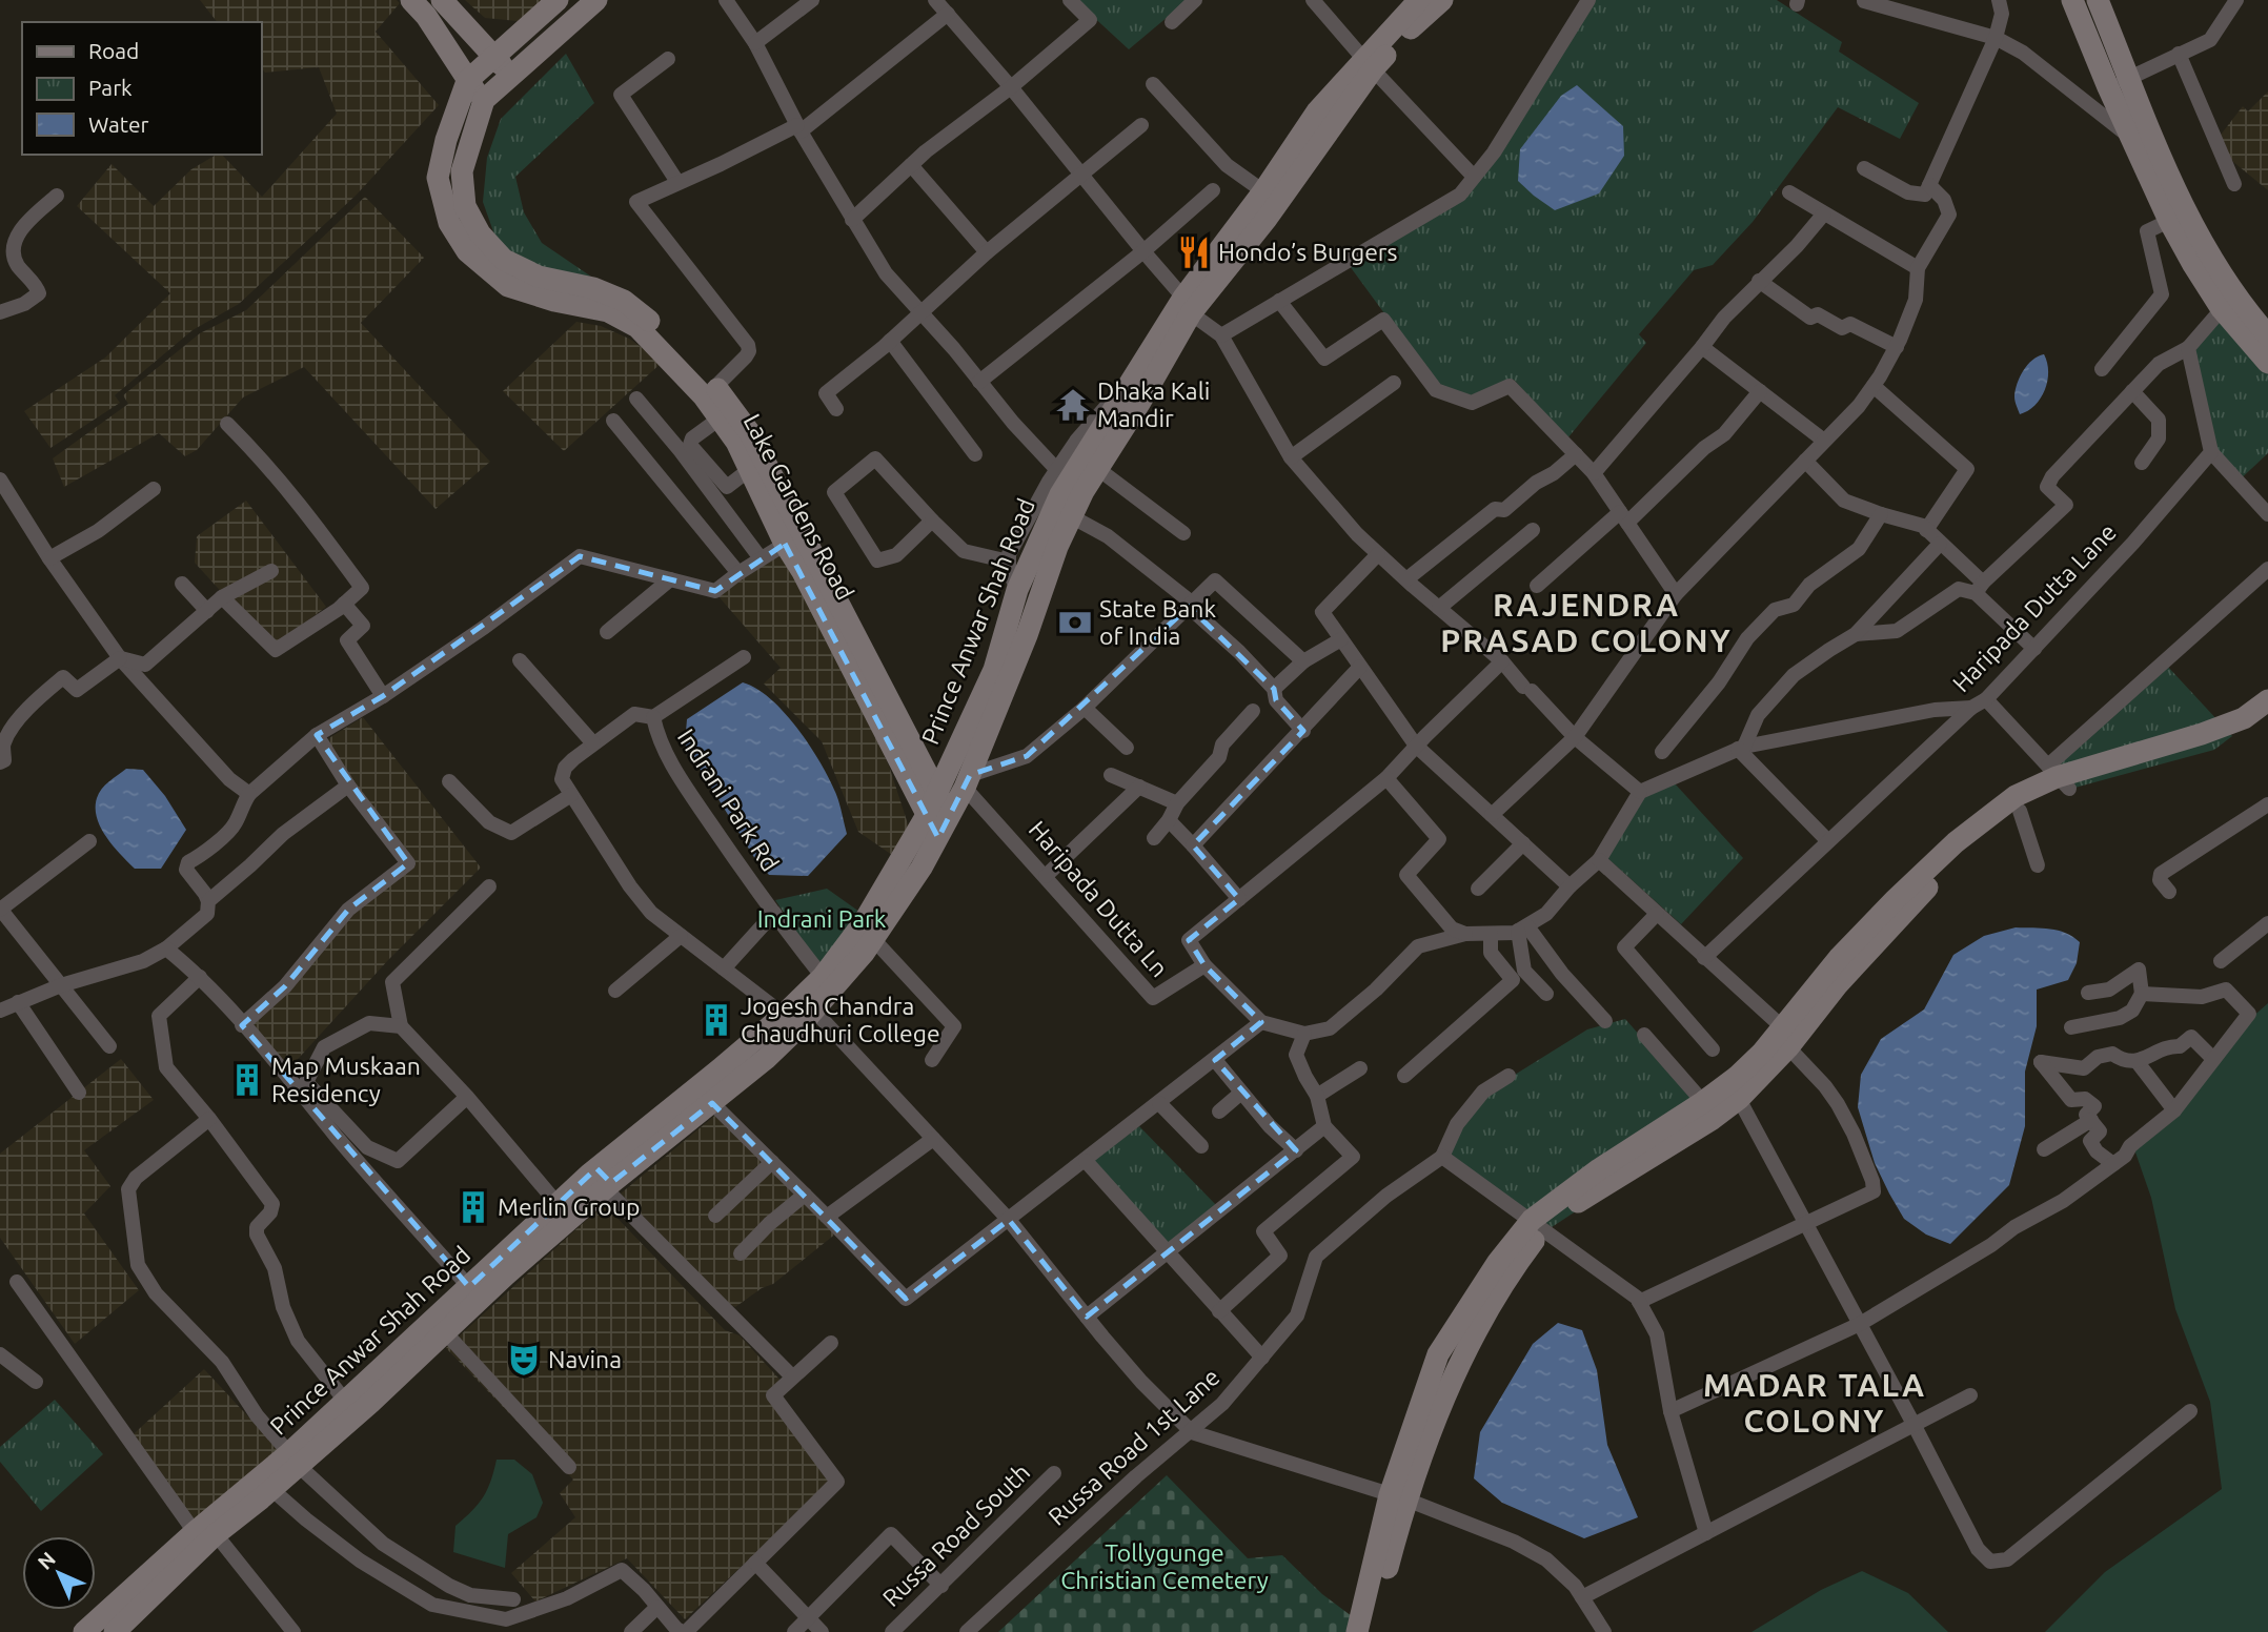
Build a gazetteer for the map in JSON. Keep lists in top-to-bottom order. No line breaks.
{"streets":{"main road":["Lake Gardens Road","Prince Anwar Shah Road"],"street":["Haripada Dutta Lane","Indrani Park Rd","Haripada Dutta Ln","Russa Road 1st Lane","Russa Road South"]},"crossings":[["Lake Gardens Road","Prince Anwar Shah Road"],["Prince Anwar Shah Road","Indrani Park Rd"],["Prince Anwar Shah Road","Haripada Dutta Ln"]],"districts":["RAJENDRA PRASAD COLONY","MADAR TALA COLONY"],"parks":["Indrani Park","Tollygunge Christian Cemetery"],"places":{"restaurant":["Hondo’s Burgers"],"temple":["Dhaka Kali Mandir"],"bank":["State Bank of India"],"building":["Jogesh Chandra Chaudhuri College","Map Muskaan Residency","Merlin Group"],"theatre":["Navina"]},"legend":["Road","Park","Water"],"north":"top left"}
